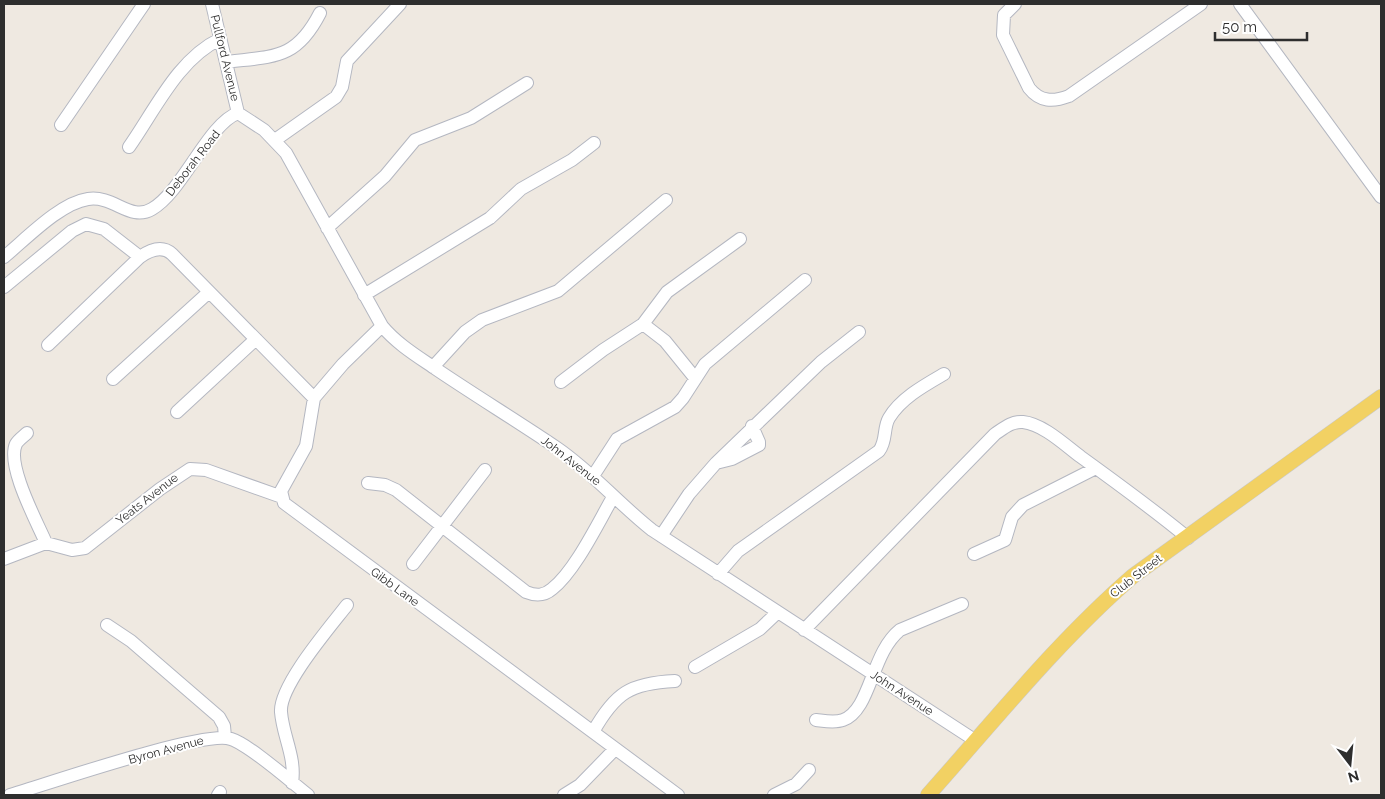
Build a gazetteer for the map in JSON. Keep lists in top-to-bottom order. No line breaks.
{"streets":{"main road":["Club Street"],"street":["Pullford Avenue","Deborah Road","John Avenue","Yeats Avenue","Gibb Lane","Byron Avenue"]},"crossings":[["Pullford Avenue","Deborah Road"],["Pullford Avenue","John Avenue"],["Deborah Road","John Avenue"],["John Avenue","Club Street"],["Yeats Avenue","Gibb Lane"]],"scale_bar":"50 m","north":"bottom"}
